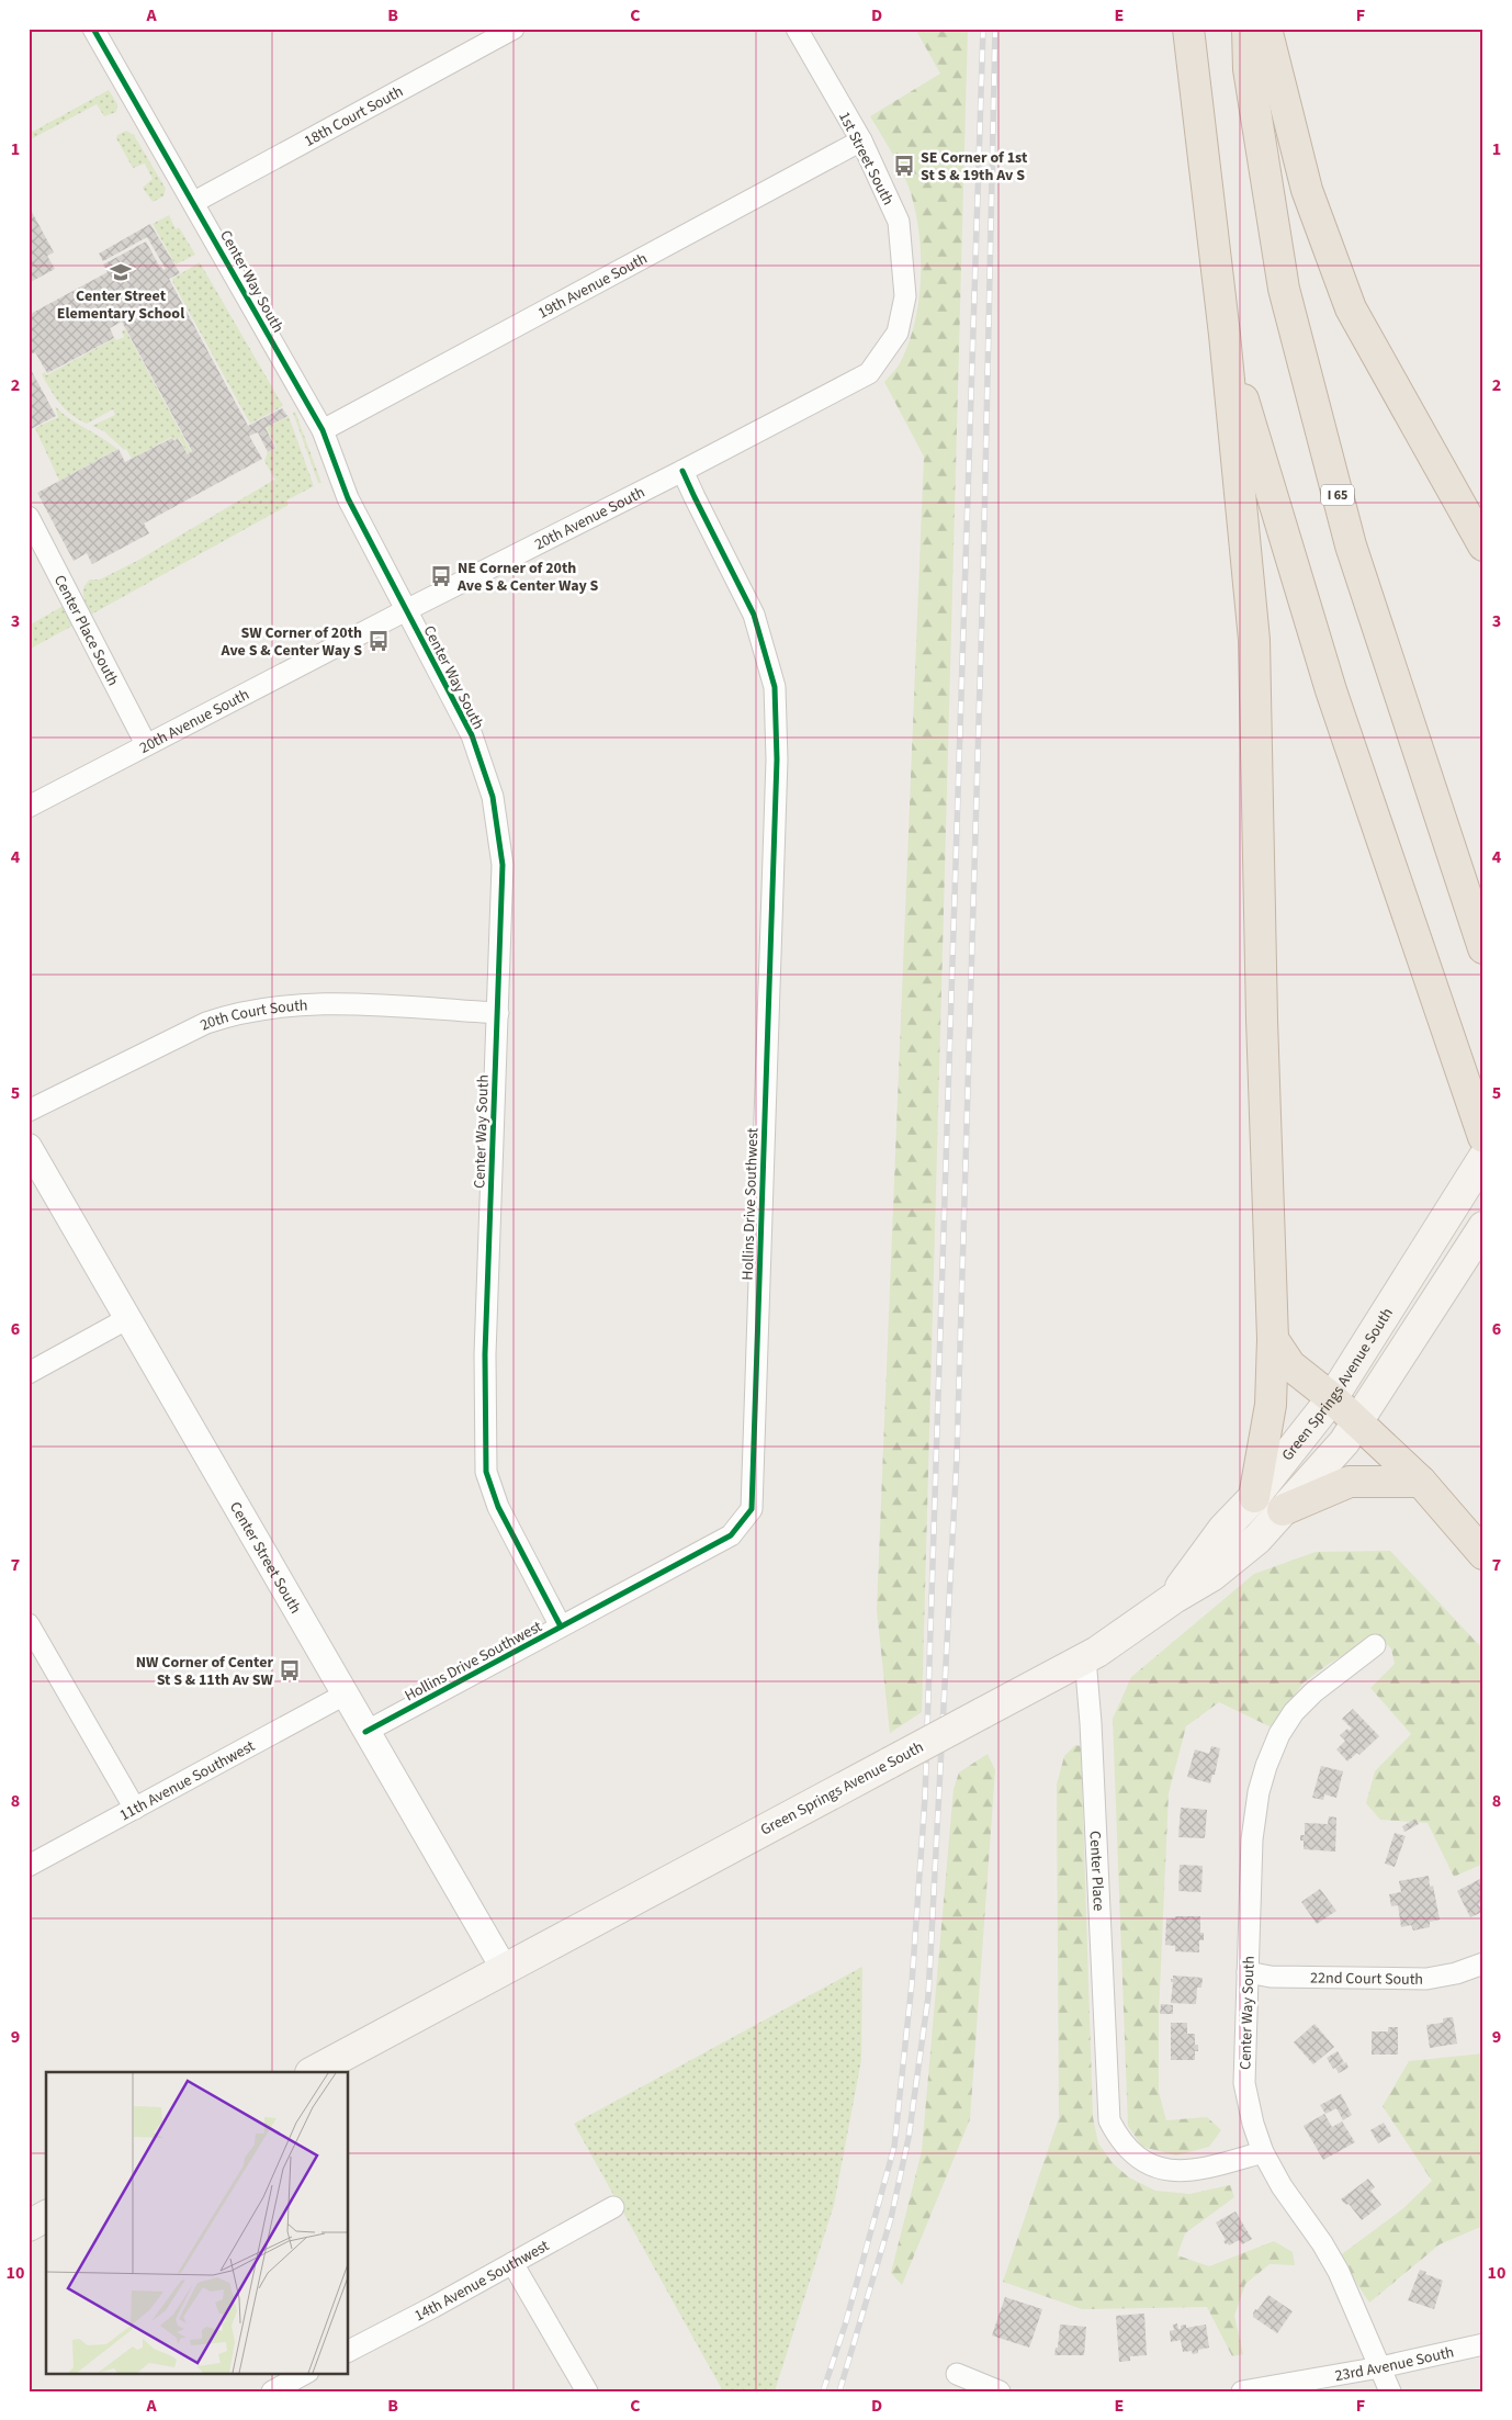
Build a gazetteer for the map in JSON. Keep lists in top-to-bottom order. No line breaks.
{"streets":{"highway":["I 65"],"main road":["Green Springs Avenue South"],"street":["18th Court South","1st Street South","Center Way South","19th Avenue South","20th Avenue South","Center Place South","20th Court South","Hollins Drive Southwest","Center Street South","11th Avenue Southwest","Center Place","22nd Court South","14th Avenue Southwest","23rd Avenue South"]},"crossings":[["18th Court South","Center Way South"],["1st Street South","19th Avenue South"],["1st Street South","20th Avenue South"],["Center Way South","19th Avenue South"],["Center Way South","20th Avenue South"],["Center Way South","20th Court South"],["Center Way South","Hollins Drive Southwest"],["Center Way South","Center Place"],["Center Way South","22nd Court South"],["Center Way South","23rd Avenue South"],["20th Avenue South","Center Place South"],["20th Avenue South","Hollins Drive Southwest"],["Hollins Drive Southwest","Center Street South"],["Green Springs Avenue South","Center Street South"],["Green Springs Avenue South","Center Place"],["Center Street South","11th Avenue Southwest"]],"places":{"bus stop":["SE Corner of 1st St S & 19th Av S","NE Corner of 20th Ave S & Center Way S","SW Corner of 20th Ave S & Center Way S","NW Corner of Center St S & 11th Av SW"],"school or university":["Center Street Elementary School"]},"grid":{"columns":["A","B","C","D","E","F"],"rows":["1","2","3","4","5","6","7","8","9","10"]}}
